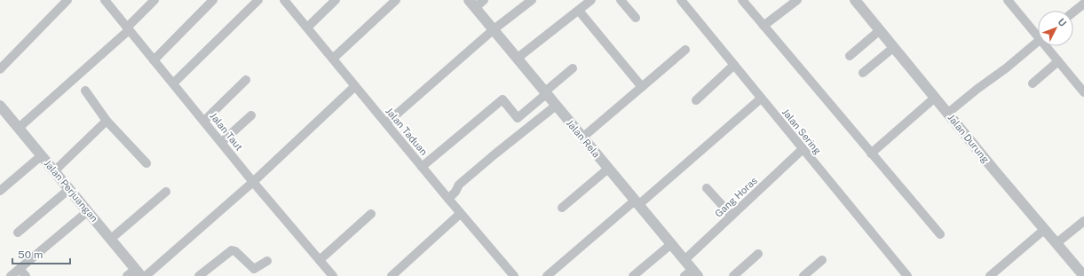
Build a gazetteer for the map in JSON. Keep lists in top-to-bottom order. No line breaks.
{"streets":{"street":["Jalan Taut","Jalan Taduan","Jalan Sering","Jalan Rela","Jalan Durung","Jalan Perjuangan","Gang Horas"]},"crossings":[["Jalan Sering","Gang Horas"],["Jalan Rela","Gang Horas"]],"scale_bar":"50 m","north":"top right"}
